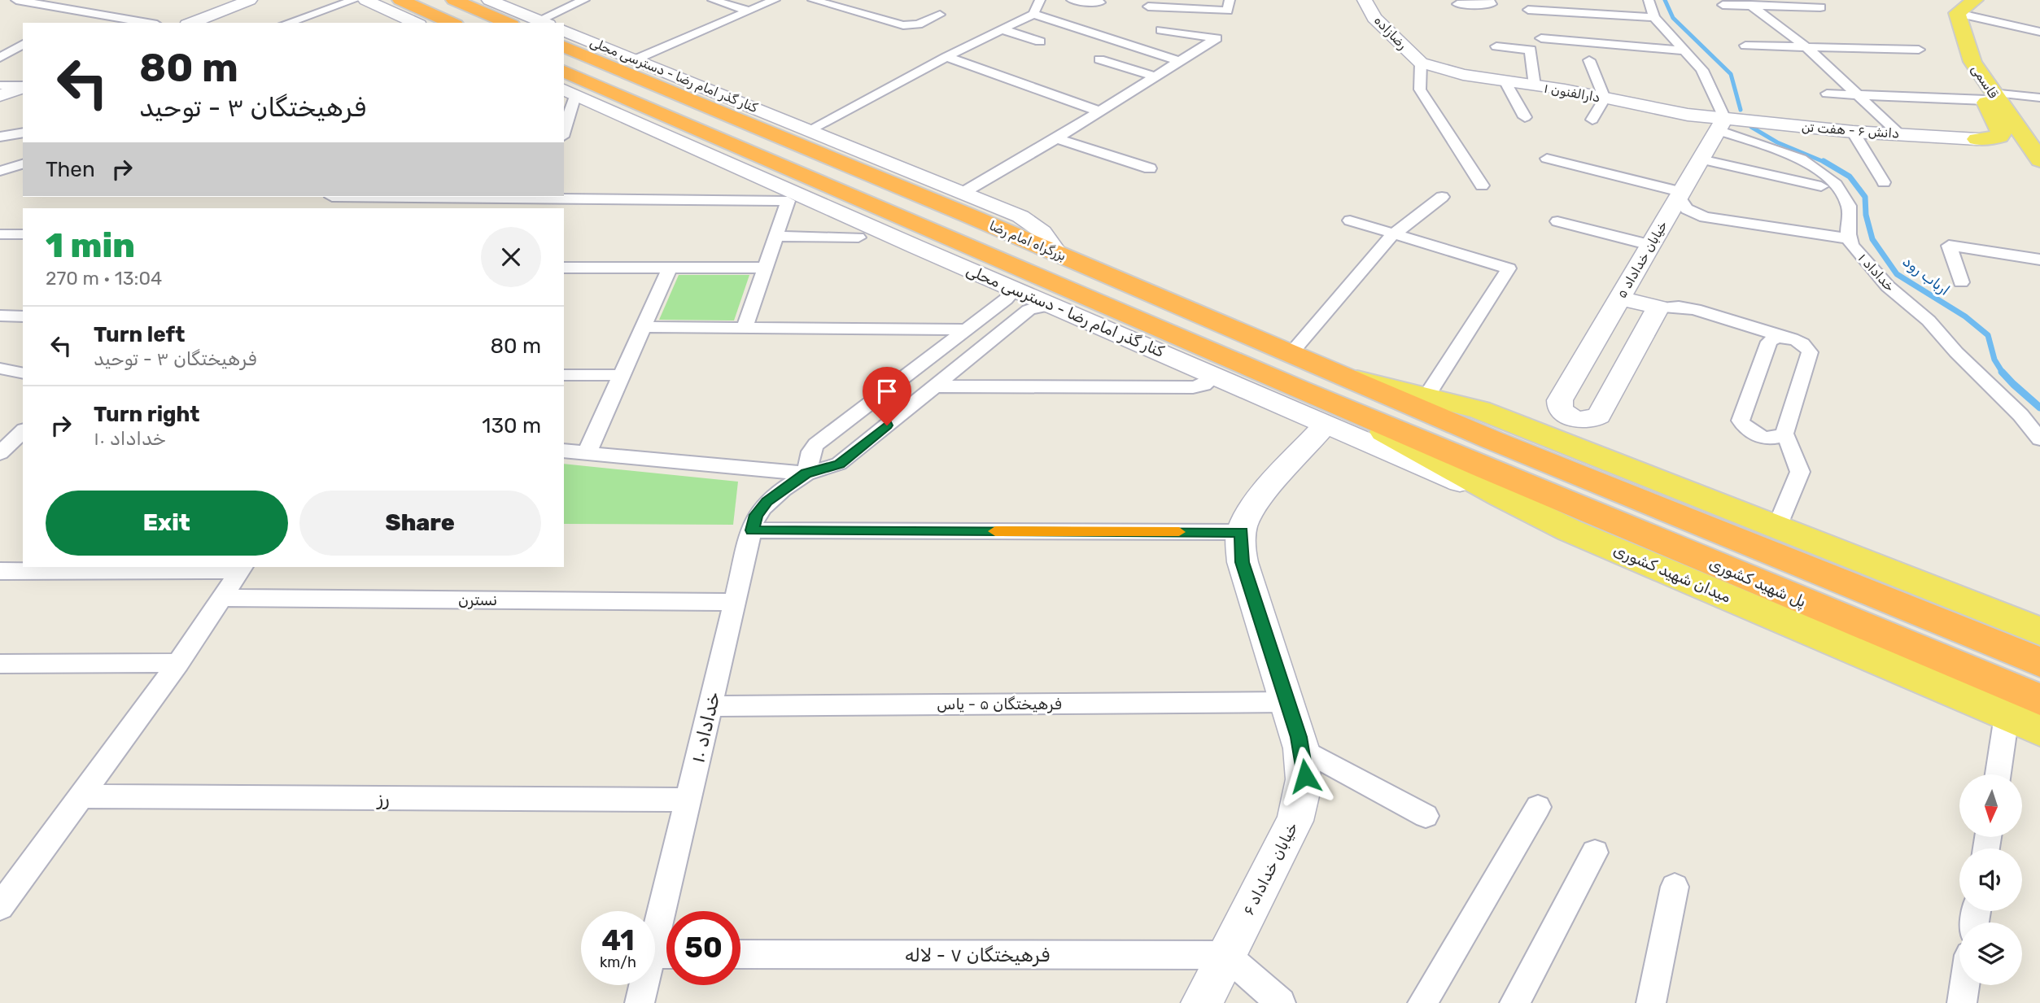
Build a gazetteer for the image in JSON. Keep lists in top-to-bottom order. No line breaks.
{"streets":{"highway":["بزرگراه امام رضا","پل شهید کشوری"],"main road":["رضازاده","کنار گذر امام رضا - دسترسی محلی","قاسمی","دارالفنون ۱","دانش ۶ - هفت تن","خیابان خداداد ۵","میدان شهید کشوری","خیابان خداداد ۶"],"street":["خداداد ۱","نسترن","فرهیختگان ۵ - یاس","خداداد ۱۰","رز","فرهیختگان ۷ - لاله"]},"crossings":[["رضازاده","دارالفنون ۱"],["کنار گذر امام رضا - دسترسی محلی","بزرگراه امام رضا"],["کنار گذر امام رضا - دسترسی محلی","میدان شهید کشوری"],["کنار گذر امام رضا - دسترسی محلی","خداداد ۱۰"],["کنار گذر امام رضا - دسترسی محلی","خیابان خداداد ۶"],["دارالفنون ۱","دانش ۶ - هفت تن"],["دارالفنون ۱","خیابان خداداد ۵"],["دارالفنون ۱","خداداد ۱"],["دانش ۶ - هفت تن","خیابان خداداد ۵"],["دانش ۶ - هفت تن","خداداد ۱"],["بزرگراه امام رضا","خیابان خداداد ۵"],["بزرگراه امام رضا","میدان شهید کشوری"],["بزرگراه امام رضا","پل شهید کشوری"],["بزرگراه امام رضا","خیابان خداداد ۶"],["خیابان خداداد ۵","خداداد ۱"],["خیابان خداداد ۵","پل شهید کشوری"],["میدان شهید کشوری","خیابان خداداد ۶"],["نسترن","خداداد ۱۰"],["فرهیختگان ۵ - یاس","خداداد ۱۰"],["فرهیختگان ۵ - یاس","خیابان خداداد ۶"],["خداداد ۱۰","رز"],["خیابان خداداد ۶","فرهیختگان ۷ - لاله"]],"water":["ارباب رود"],"north":"bottom","page":{"turn":["80 m","فرهیختگان ۳ - توحید"],"then":"Then","heading":["1 min","270 m · 13:04"],"list":[{"name":"Turn left","note":"فرهیختگان ۳ - توحید","value":"80 m"},{"name":"Turn right","note":"خداداد ۱۰","value":"130 m"}],"buttons":["Exit","Share"],"speed":"41 km/h","limit":"50"}}
